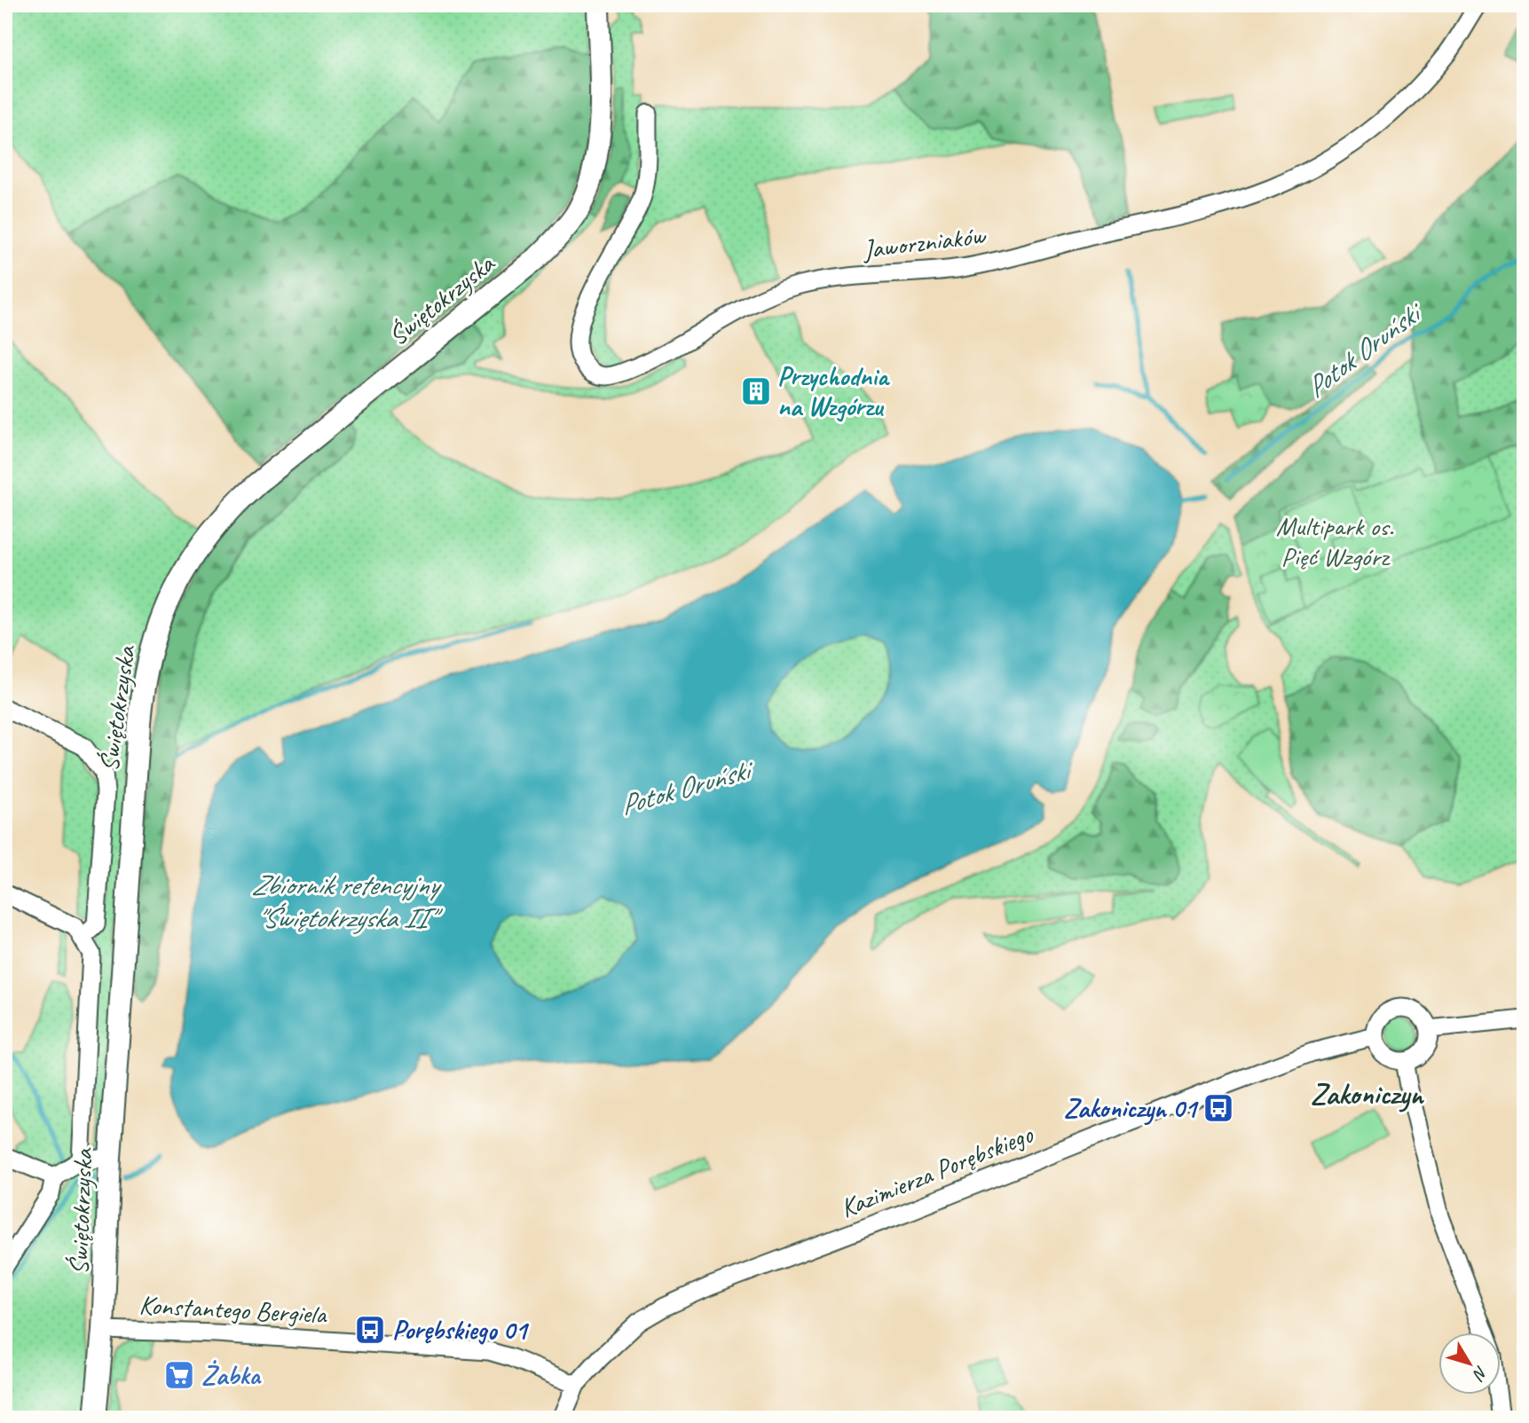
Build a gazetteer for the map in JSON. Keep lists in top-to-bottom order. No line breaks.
{"streets":{"main road":["Świętokrzyska"],"street":["Jaworzniaków","Kazimierza Porębskiego","Konstantego Bergiela"]},"crossings":[["Świętokrzyska","Konstantego Bergiela"],["Kazimierza Porębskiego","Konstantego Bergiela"]],"districts":["Zakoniczyn"],"water":["Potok Oruński","Zbiornik retencyjny \"Świętokrzyska II\""],"parks":["Multipark os. Pięć Wzgórz"],"places":{"building":["Przychodnia na Wzgórzu"],"bus stop":["Zakoniczyn 01","Porębskiego 01"],"supermarket":["Żabka"]},"north":"bottom right"}
